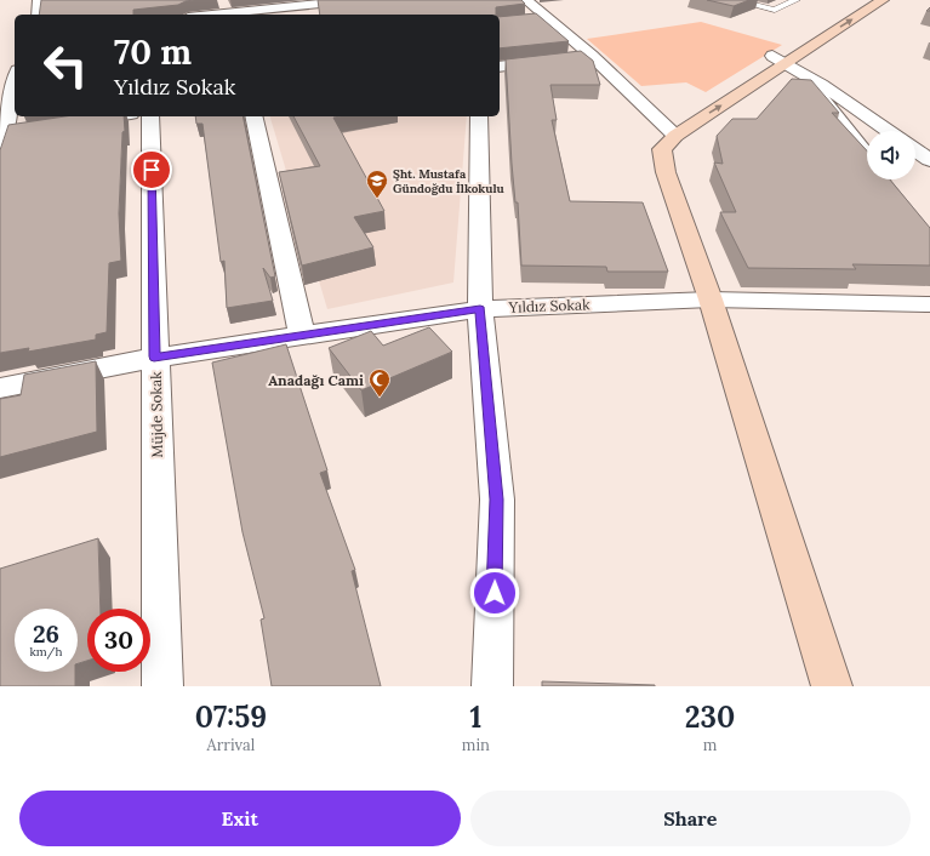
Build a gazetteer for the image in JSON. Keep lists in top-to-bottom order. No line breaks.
{"streets":{"street":["Yıldız Sokak","Müjde Sokak"]},"crossings":[["Yıldız Sokak","Müjde Sokak"]],"places":{"school or university":["Şht. Mustafa Gündoğdu İlkokulu"],"mosque":["Anadağı Cami"]},"page":{"turn":["70 m","Yıldız Sokak"],"speed":"26 km/h","limit":"30","eta":["07:59","Arrival","1","min","230","m"],"buttons":["Exit","Share"]}}
